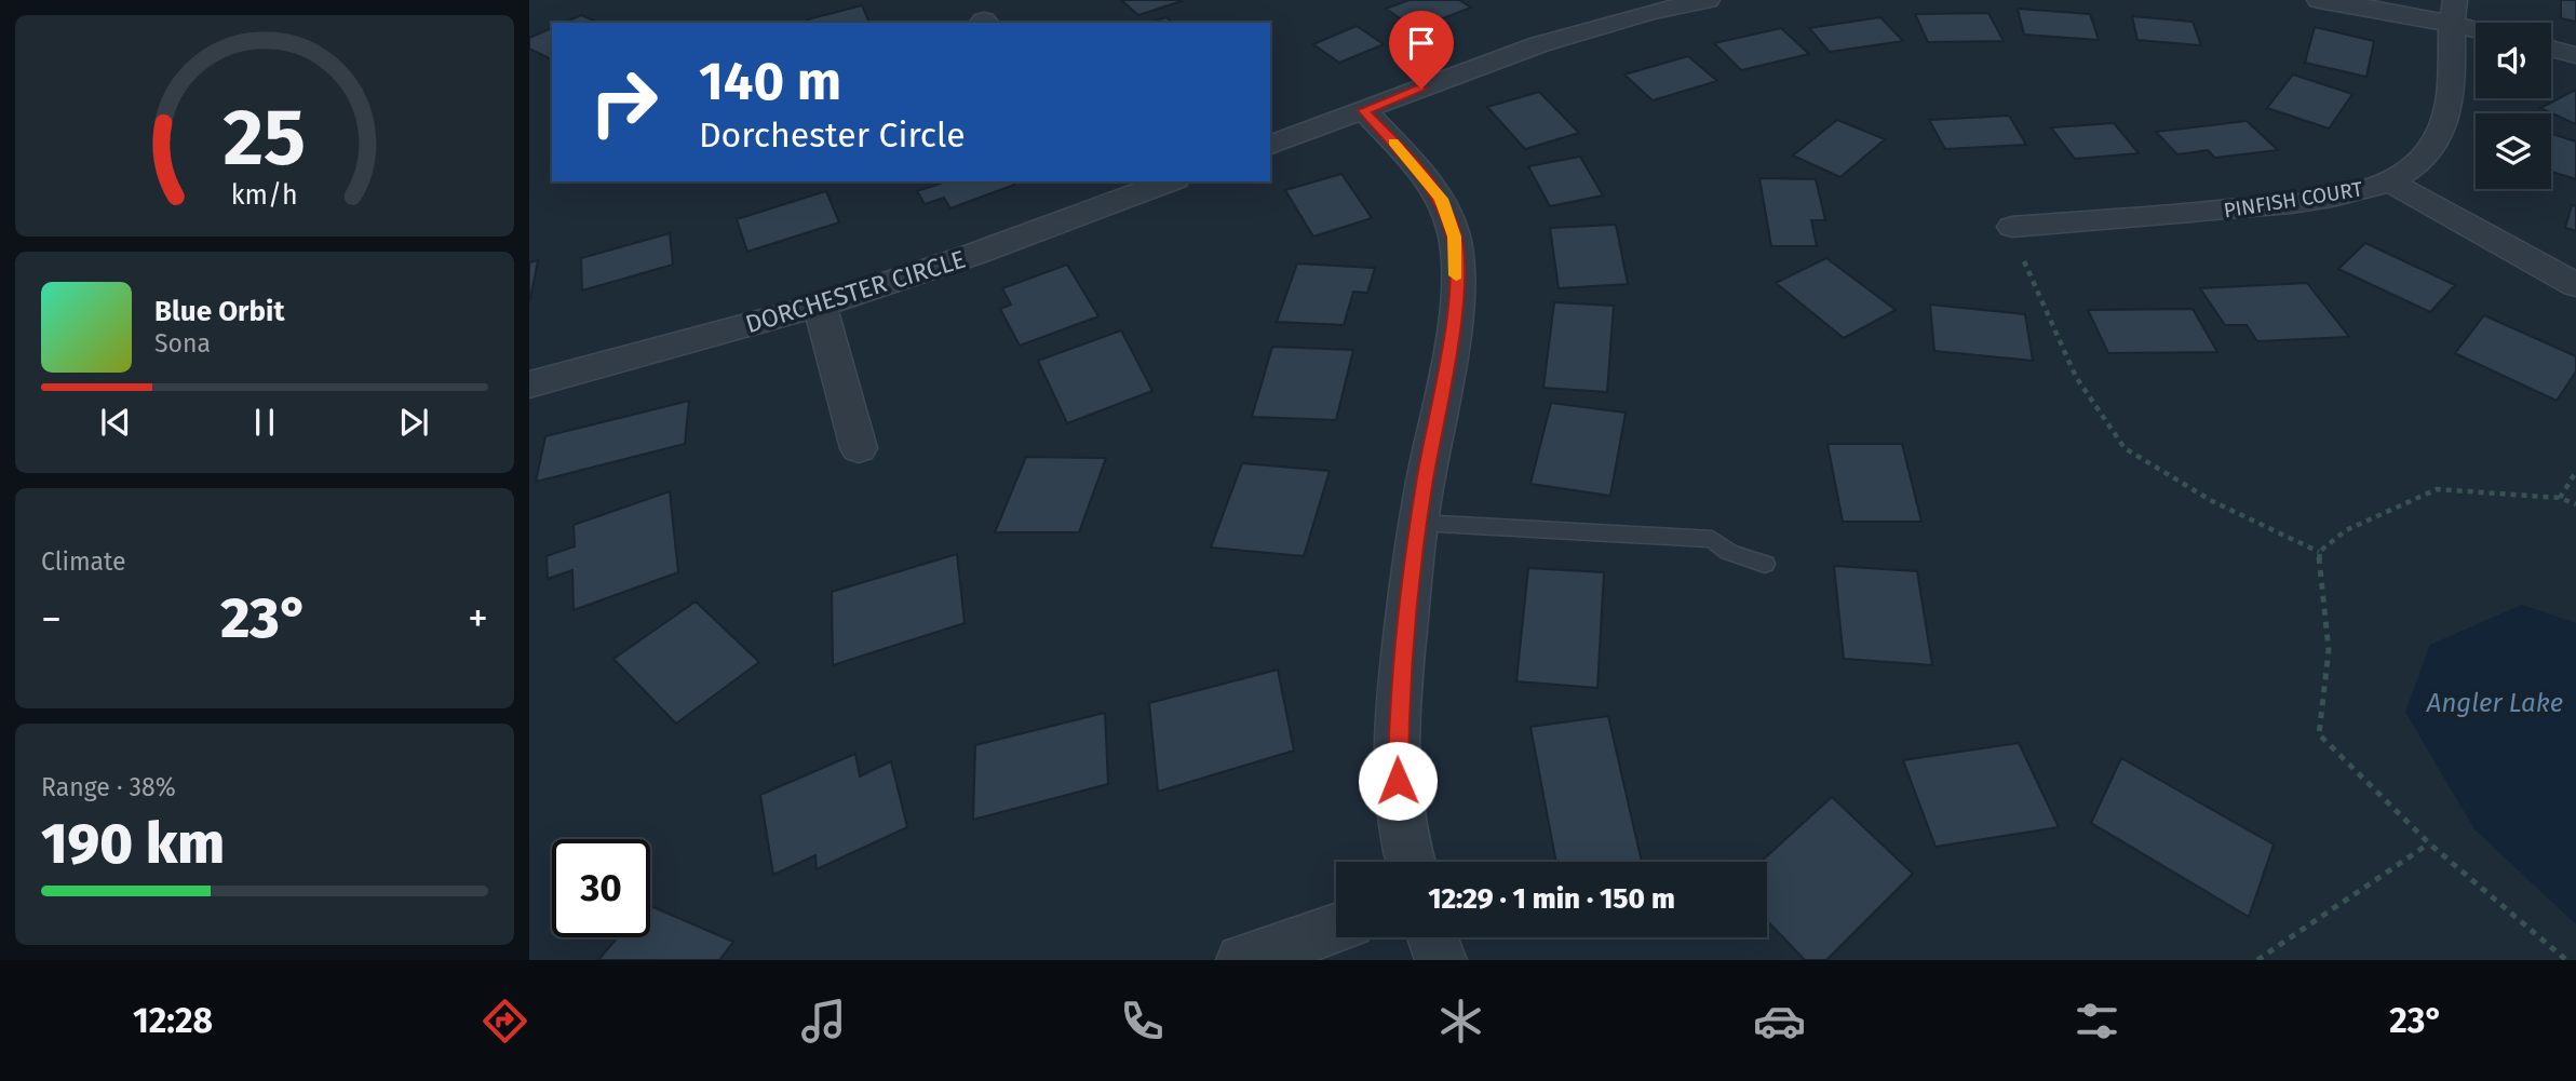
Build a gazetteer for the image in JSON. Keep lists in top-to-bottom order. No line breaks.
{"streets":{"street":["PINFISH COURT","DORCHESTER CIRCLE"]},"water":["Angler Lake"],"page":{"turn":["140 m","Dorchester Circle"],"song":["Blue Orbit","Sona"],"tile":["Climate",["Range · 38%","190 km"]],"heat":["−","23°","+"],"limit":"30","trip":"12:29 · 1 min · 150 m","tabs":["12:28","23°"],"gauge":["25","km/h"]}}
